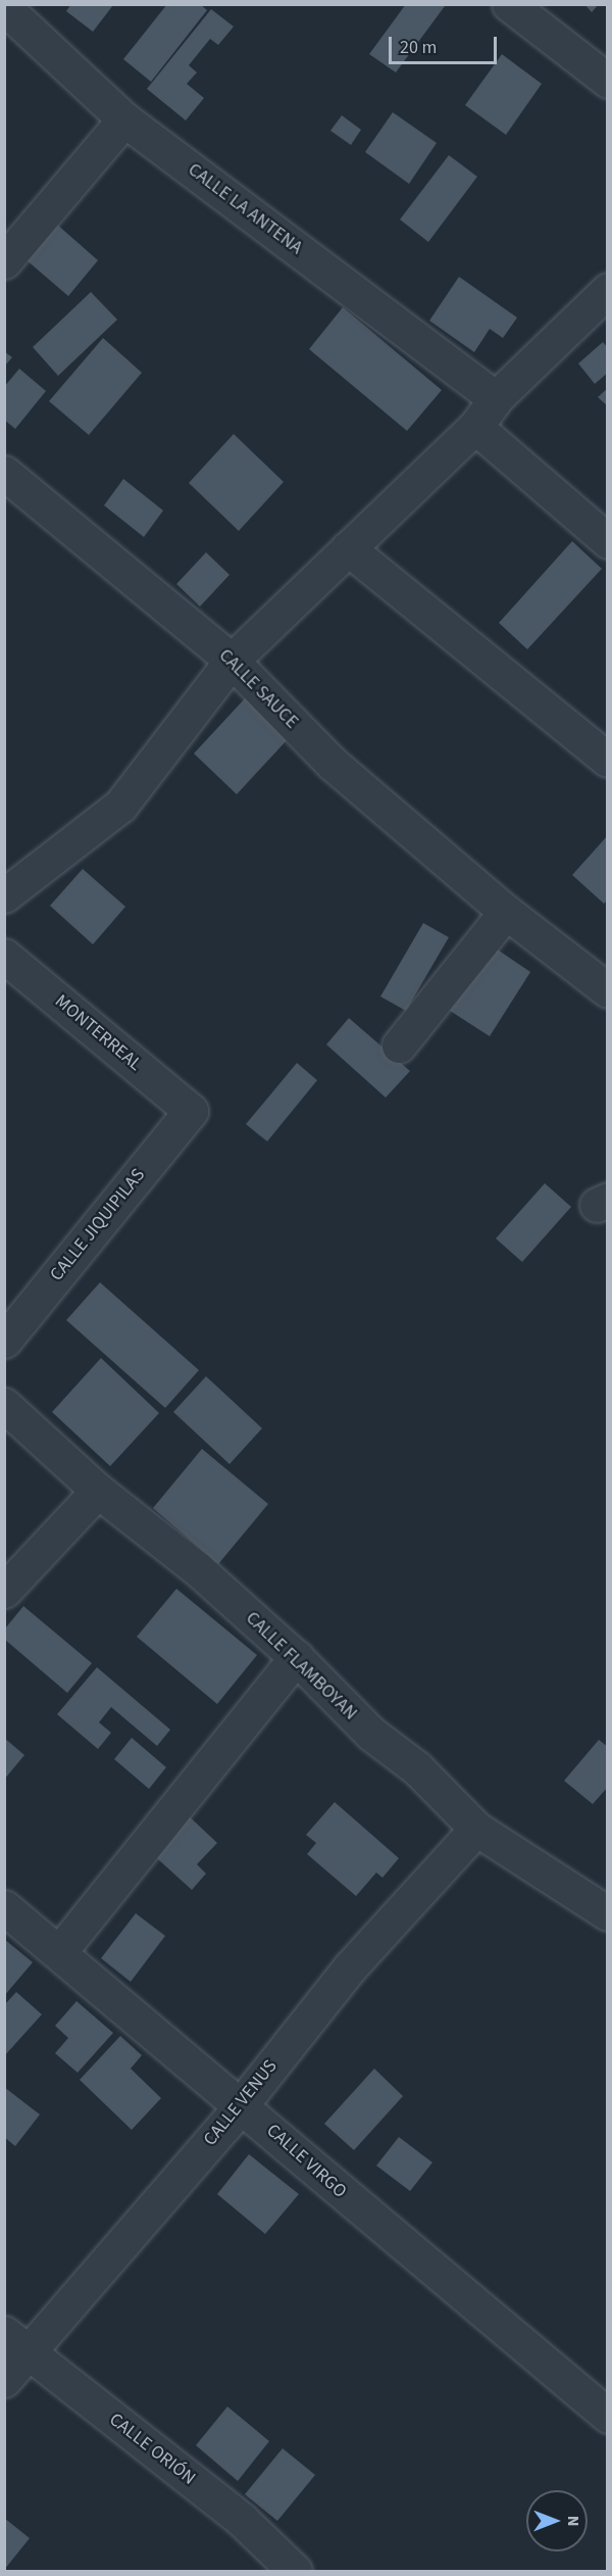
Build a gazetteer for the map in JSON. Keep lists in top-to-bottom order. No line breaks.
{"streets":{"street":["CALLE LA ANTENA","CALLE SAUCE","MONTERREAL","CALLE JIQUIPILAS","CALLE FLAMBOYAN","CALLE VENUS","CALLE VIRGO","CALLE ORIÓN"]},"crossings":[["MONTERREAL","CALLE JIQUIPILAS"],["CALLE FLAMBOYAN","CALLE VENUS"],["CALLE VENUS","CALLE VIRGO"],["CALLE VENUS","CALLE ORIÓN"]],"scale_bar":"20 m","north":"right"}
